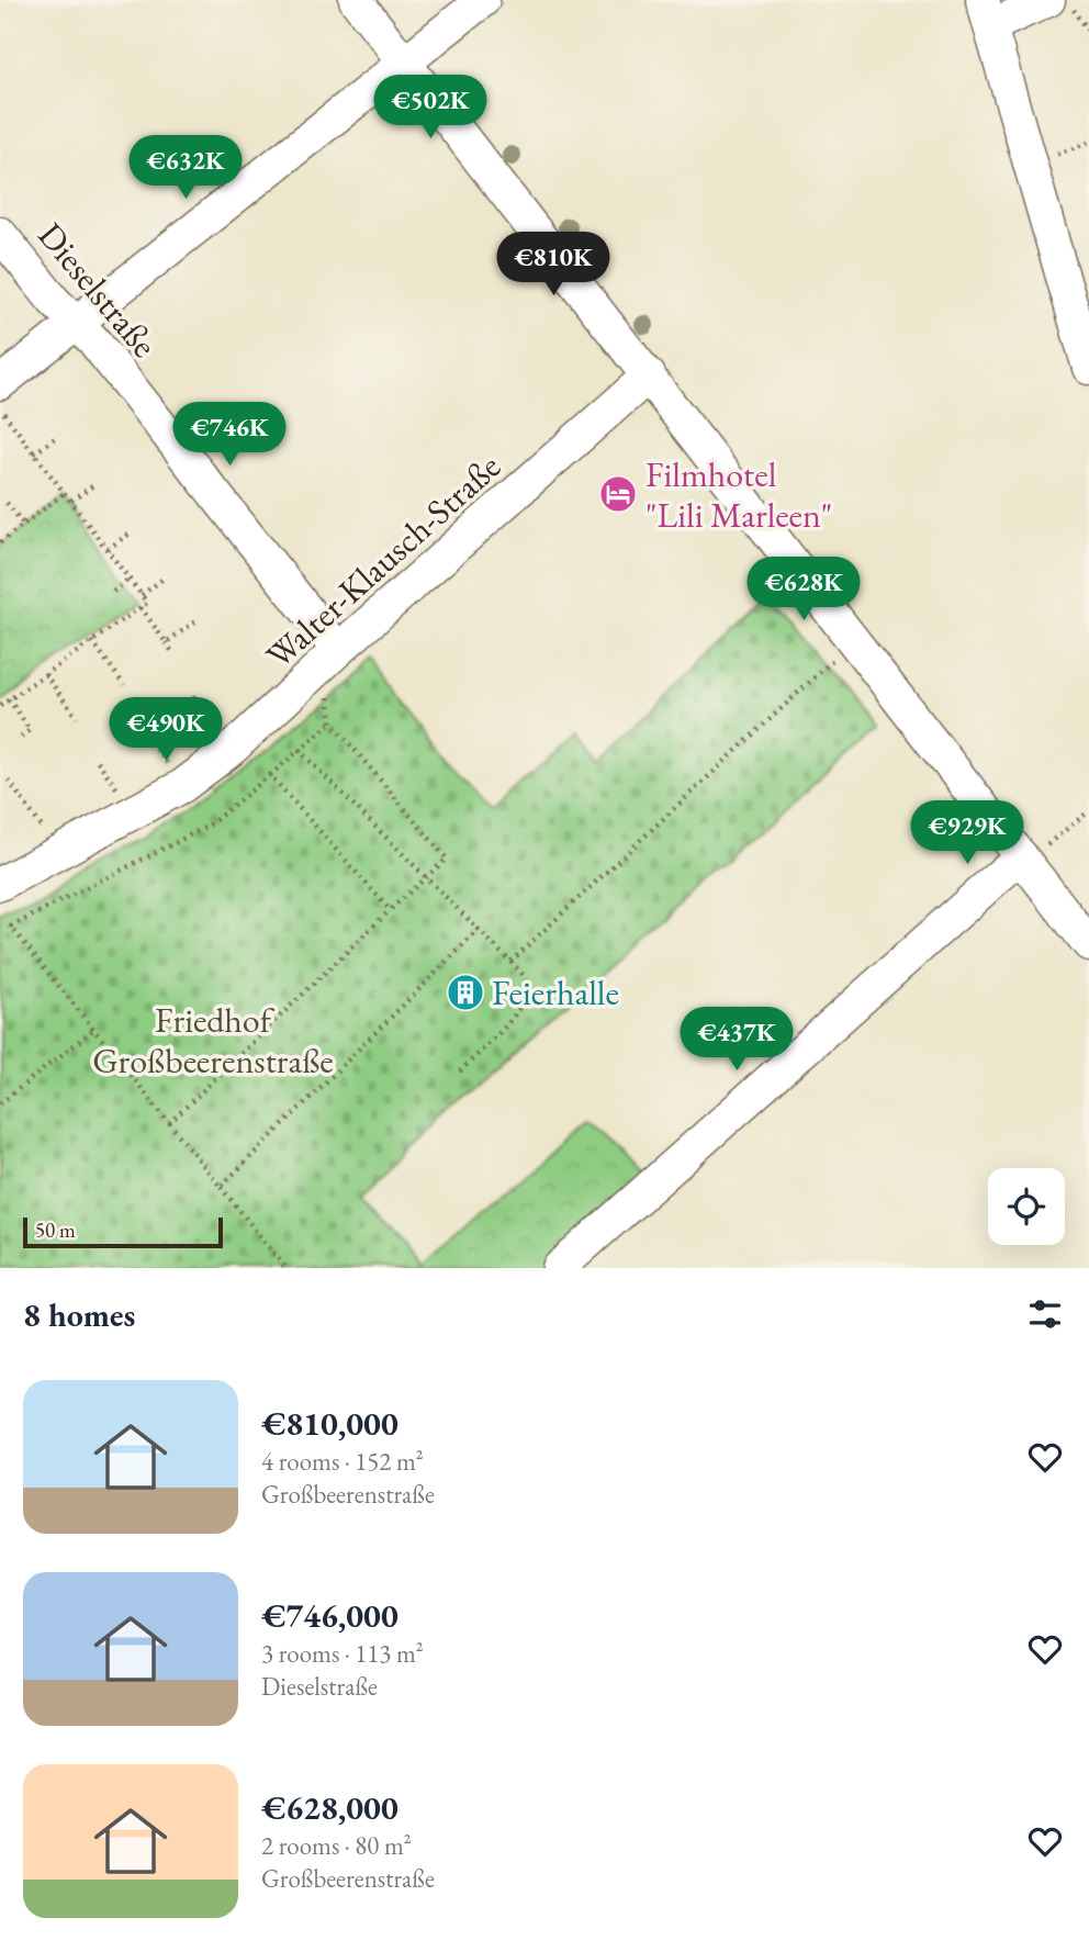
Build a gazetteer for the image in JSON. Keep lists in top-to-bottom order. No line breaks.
{"streets":{"street":["Dieselstraße","Walter-Klausch-Straße"]},"crossings":[["Dieselstraße","Walter-Klausch-Straße"]],"parks":["Friedhof Großbeerenstraße"],"places":{"hotel":["Filmhotel \"Lili Marleen\""],"building":["Feierhalle"]},"scale_bar":"50 m","page":{"price":["€502K","€632K","€810K","€746K","€628K","€490K","€929K","€437K"],"scale":"50 m","heading":"8 homes","list":[{"name":"€810,000","note":"4 rooms · 152 m² · Großbeerenstraße"},{"name":"€746,000","note":"3 rooms · 113 m² · Dieselstraße"},{"name":"€628,000","note":"2 rooms · 80 m² · Großbeerenstraße"}]}}
